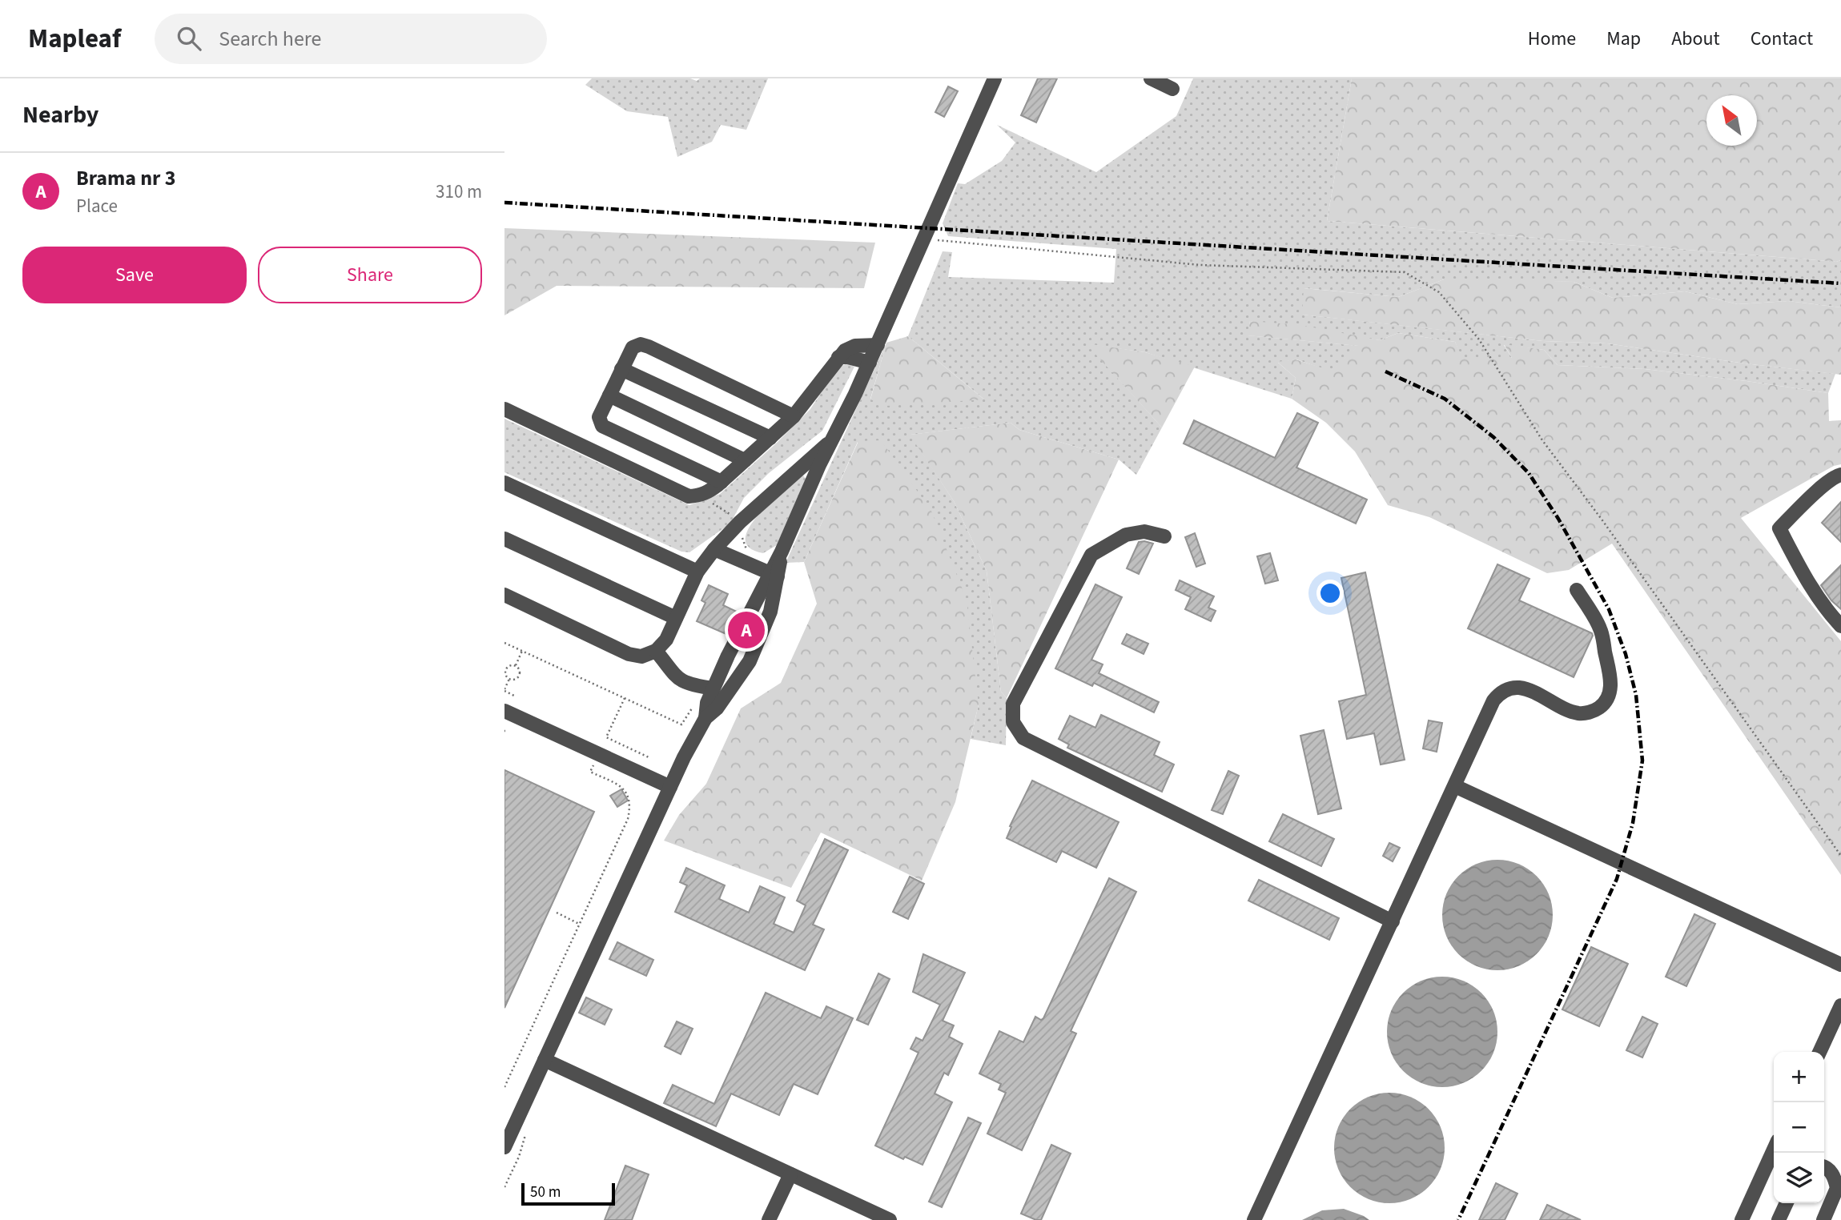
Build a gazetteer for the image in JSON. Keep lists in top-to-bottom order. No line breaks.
{"scale_bar":"50 m","north":"top left","page":{"header":"Mapleaf","search":"Search here","nav":["Home","Map","About","Contact"],"heading":"Nearby","list":[{"mark":"A","name":"Brama nr 3","note":"Place","value":"310 m"}],"buttons":["Save","Share"],"pins":"A","map_buttons":["+","−"],"scale":"50 m"}}
